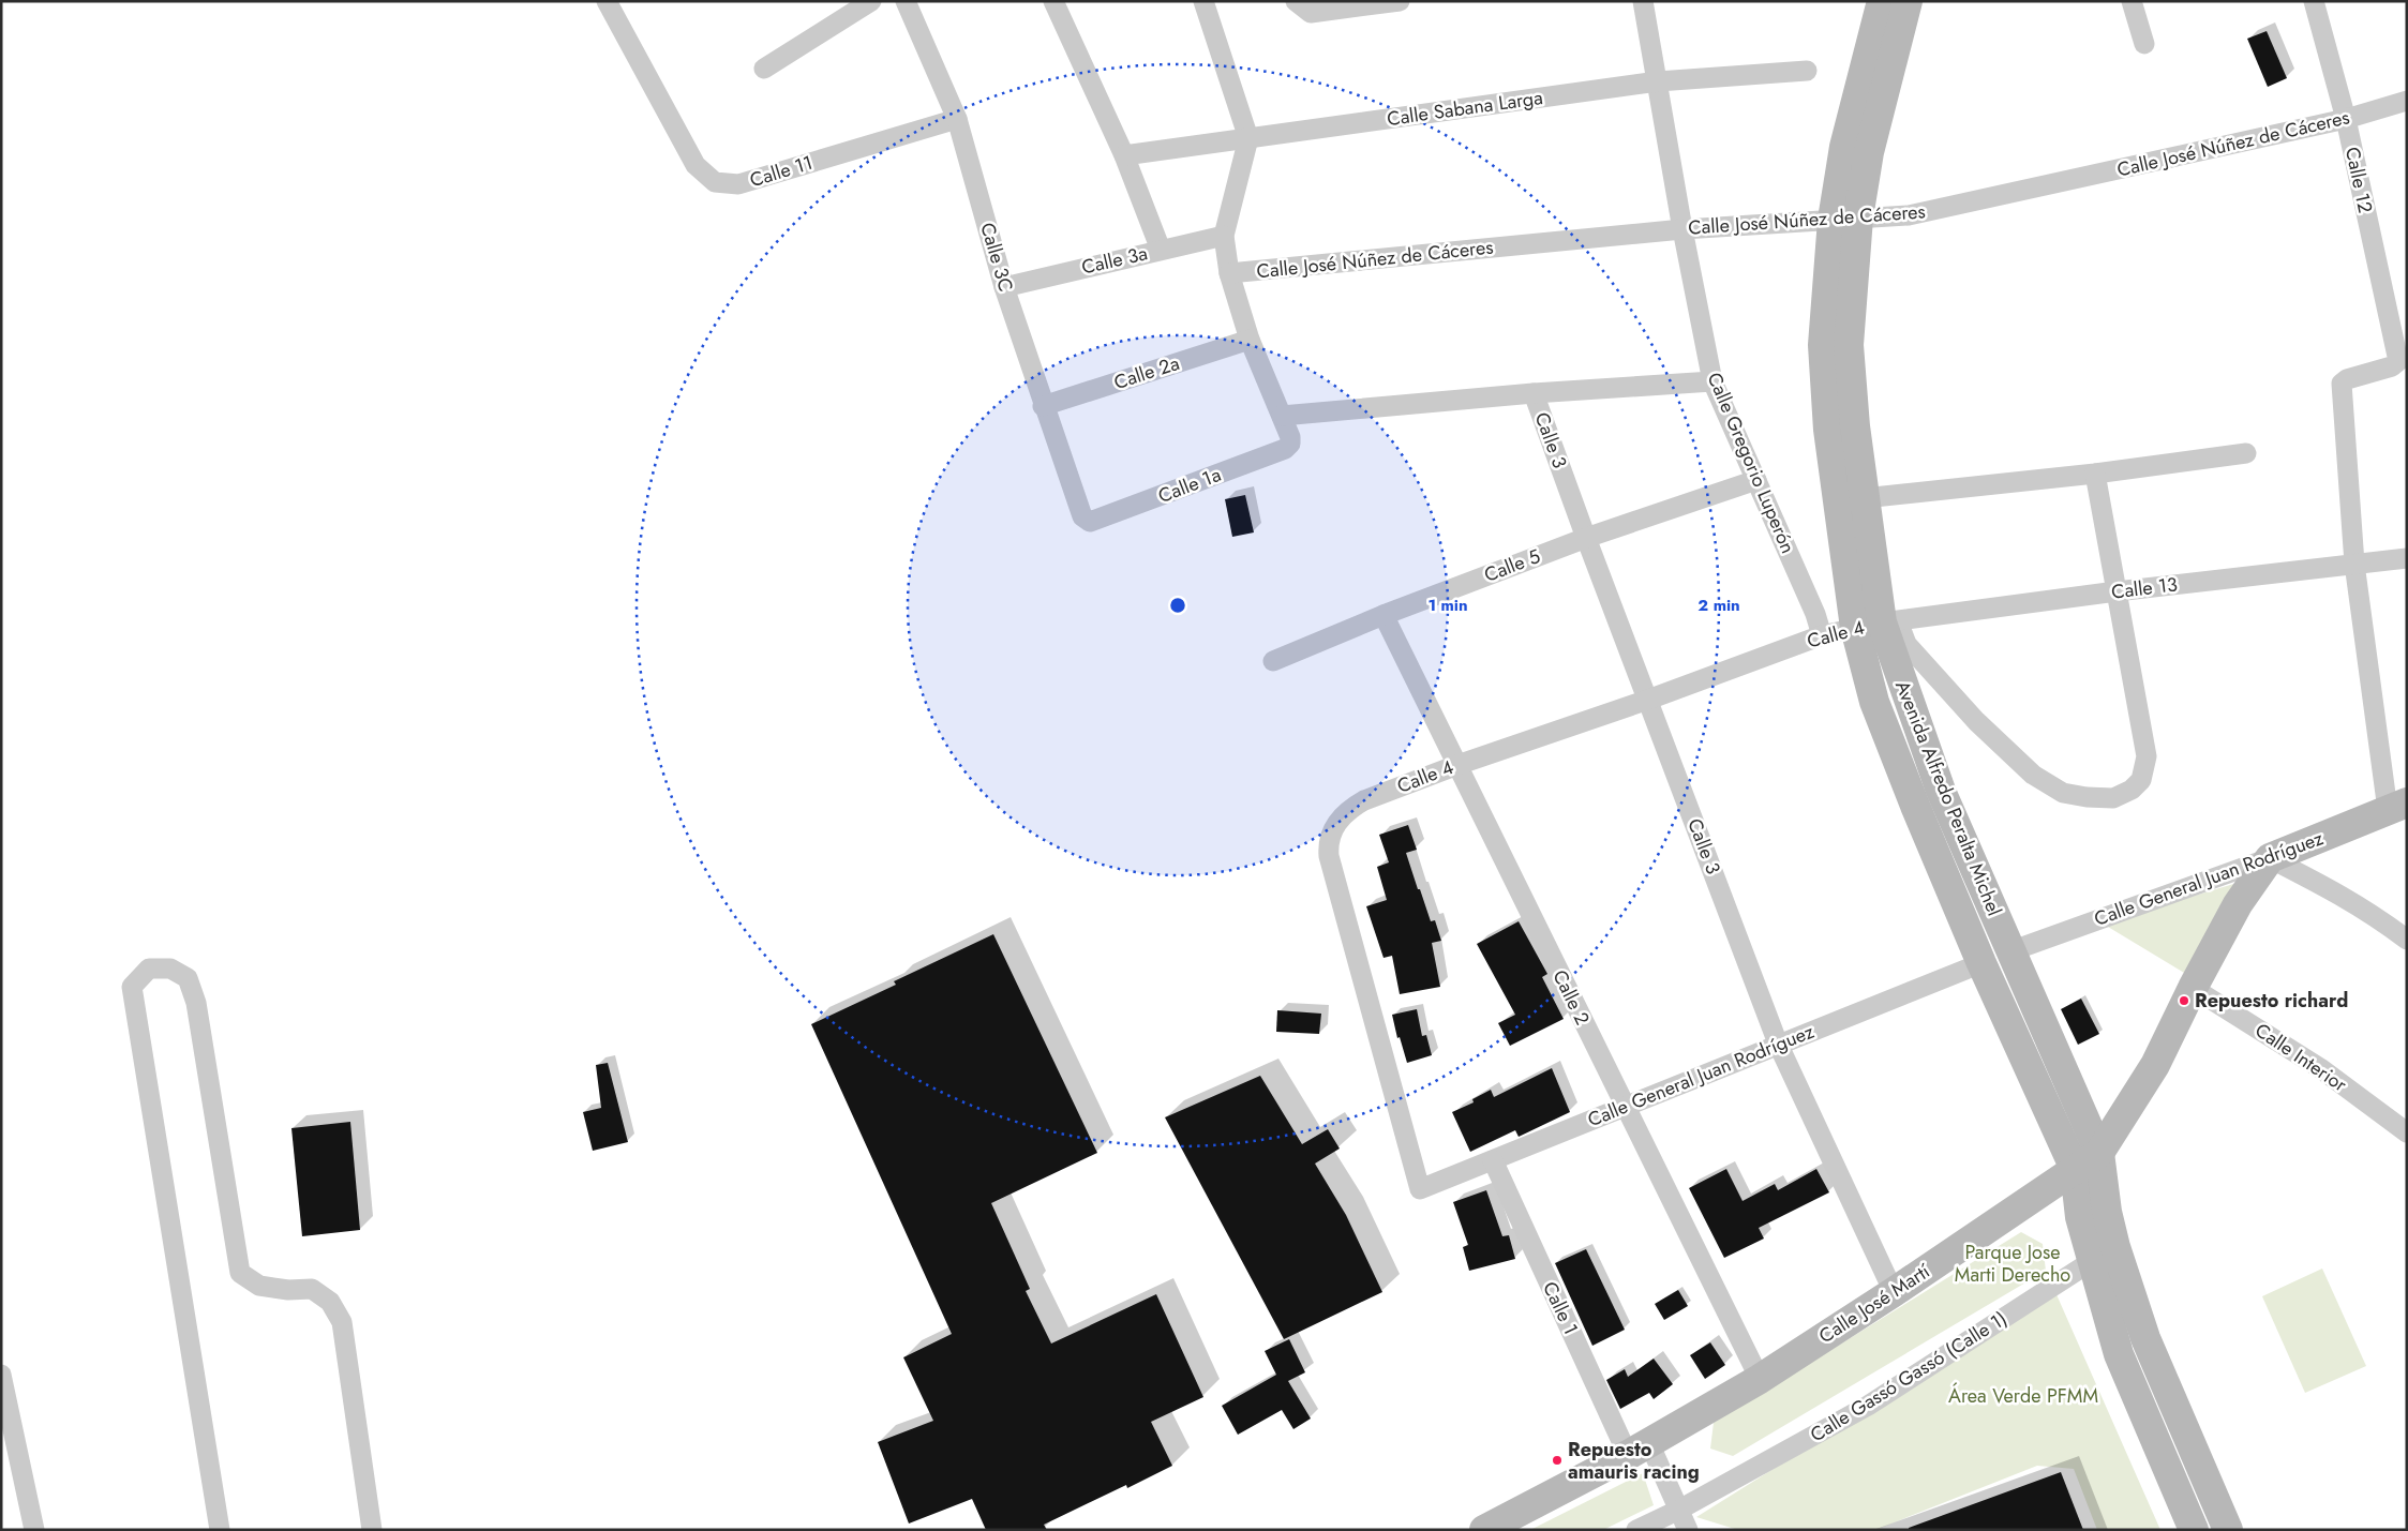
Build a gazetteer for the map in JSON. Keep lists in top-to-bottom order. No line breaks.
{"streets":{"main road":["Avenida Alfredo Peralta Michel","Calle General Juan Rodríguez","Calle José Martí"],"street":["Calle Sabana Larga","Calle José Núñez de Cáceres","Calle 11","Calle 12","Calle 3C","Calle 3a","Calle 2a","Calle 3","Calle Gregorio Luperón","Calle 1a","Calle 5","Calle 13","Calle 4","Calle 2","Calle Interior","Calle 1","Calle Gassó Gassó (Calle 1)"]},"crossings":[["Calle Sabana Larga","Calle Gregorio Luperón"],["Calle José Núñez de Cáceres","Calle 12"],["Calle José Núñez de Cáceres","Calle Gregorio Luperón"],["Calle José Núñez de Cáceres","Avenida Alfredo Peralta Michel"],["Calle 11","Calle 3C"],["Calle 12","Calle 13"],["Calle 3C","Calle 3a"],["Calle 3C","Calle 2a"],["Calle 3C","Calle 1a"],["Calle 3","Calle 5"],["Calle 3","Calle 4"],["Calle 3","Calle General Juan Rodríguez"],["Calle 3","Calle José Martí"],["Calle Gregorio Luperón","Calle 5"],["Calle Gregorio Luperón","Calle 4"],["Calle 5","Calle 2"],["Calle 13","Calle 4"],["Calle 13","Avenida Alfredo Peralta Michel"],["Calle 4","Avenida Alfredo Peralta Michel"],["Calle 4","Calle General Juan Rodríguez"],["Calle 4","Calle 2"],["Avenida Alfredo Peralta Michel","Calle General Juan Rodríguez"],["Avenida Alfredo Peralta Michel","Calle José Martí"],["Avenida Alfredo Peralta Michel","Calle Gassó Gassó (Calle 1)"],["Calle General Juan Rodríguez","Calle 2"],["Calle General Juan Rodríguez","Calle José Martí"],["Calle General Juan Rodríguez","Calle 1"],["Calle 2","Calle José Martí"],["Calle Interior","Calle José Martí"],["Calle José Martí","Calle 1"],["Calle 1","Calle Gassó Gassó (Calle 1)"]],"parks":["Parque Jose Marti Derecho","Área Verde PFMM"],"places":["Repuesto richard","Repuesto amauris racing"],"rings":["1 min","2 min"]}
